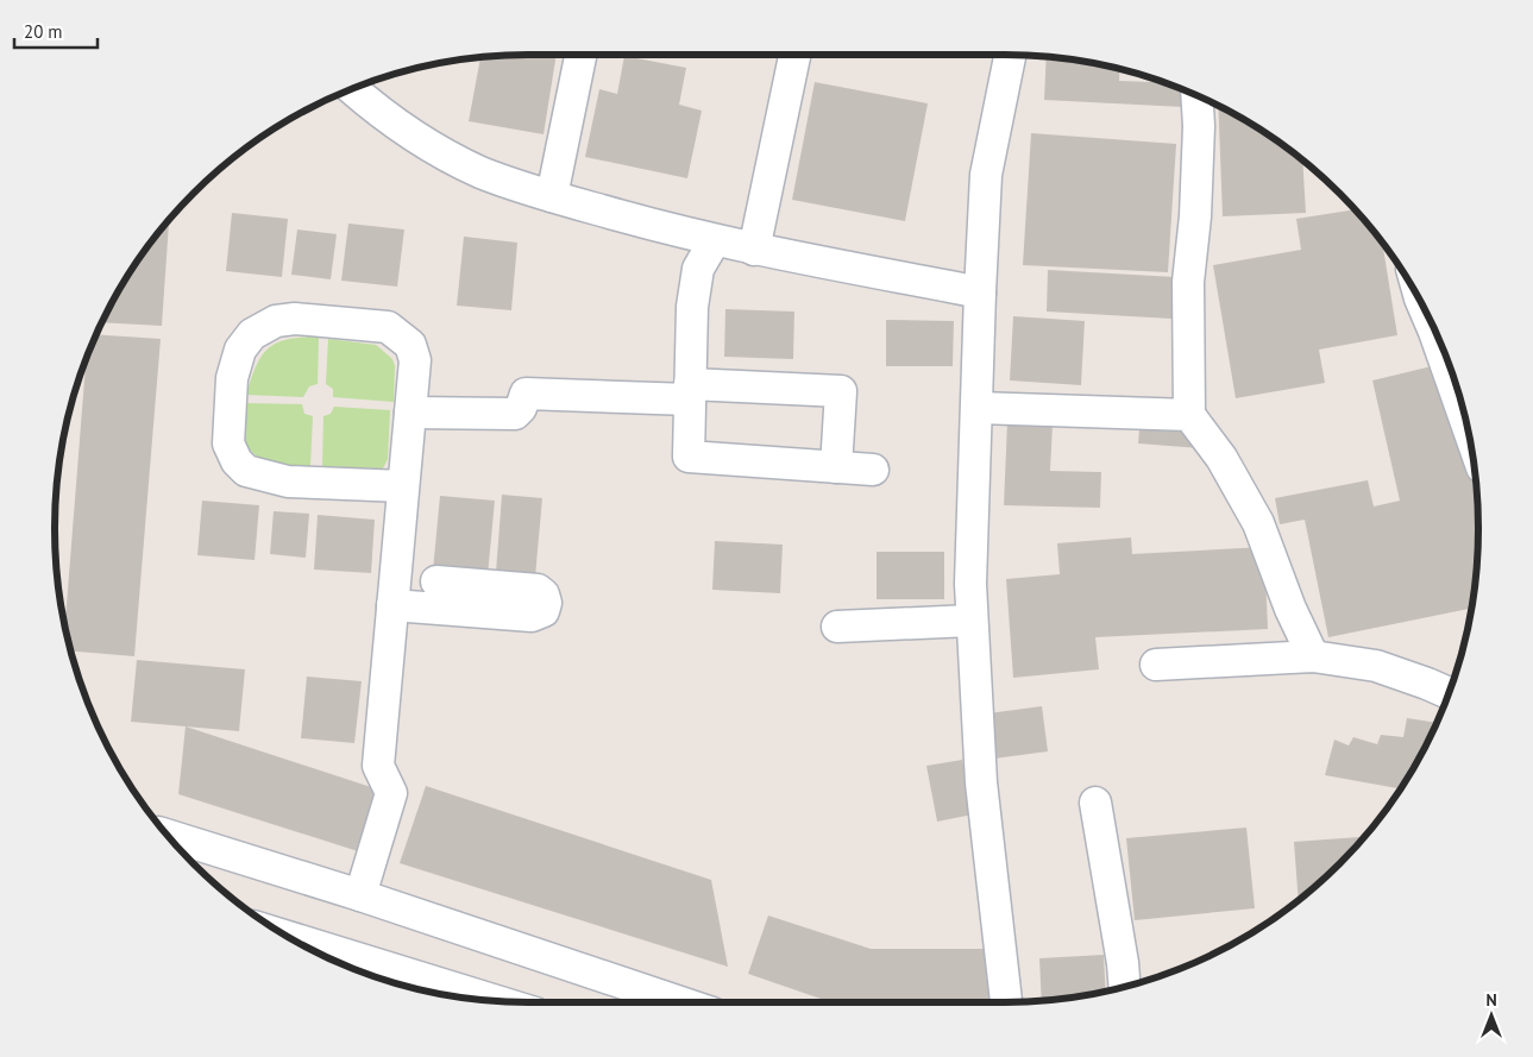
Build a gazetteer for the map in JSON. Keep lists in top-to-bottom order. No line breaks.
{"scale_bar":"20 m","north":"top"}
